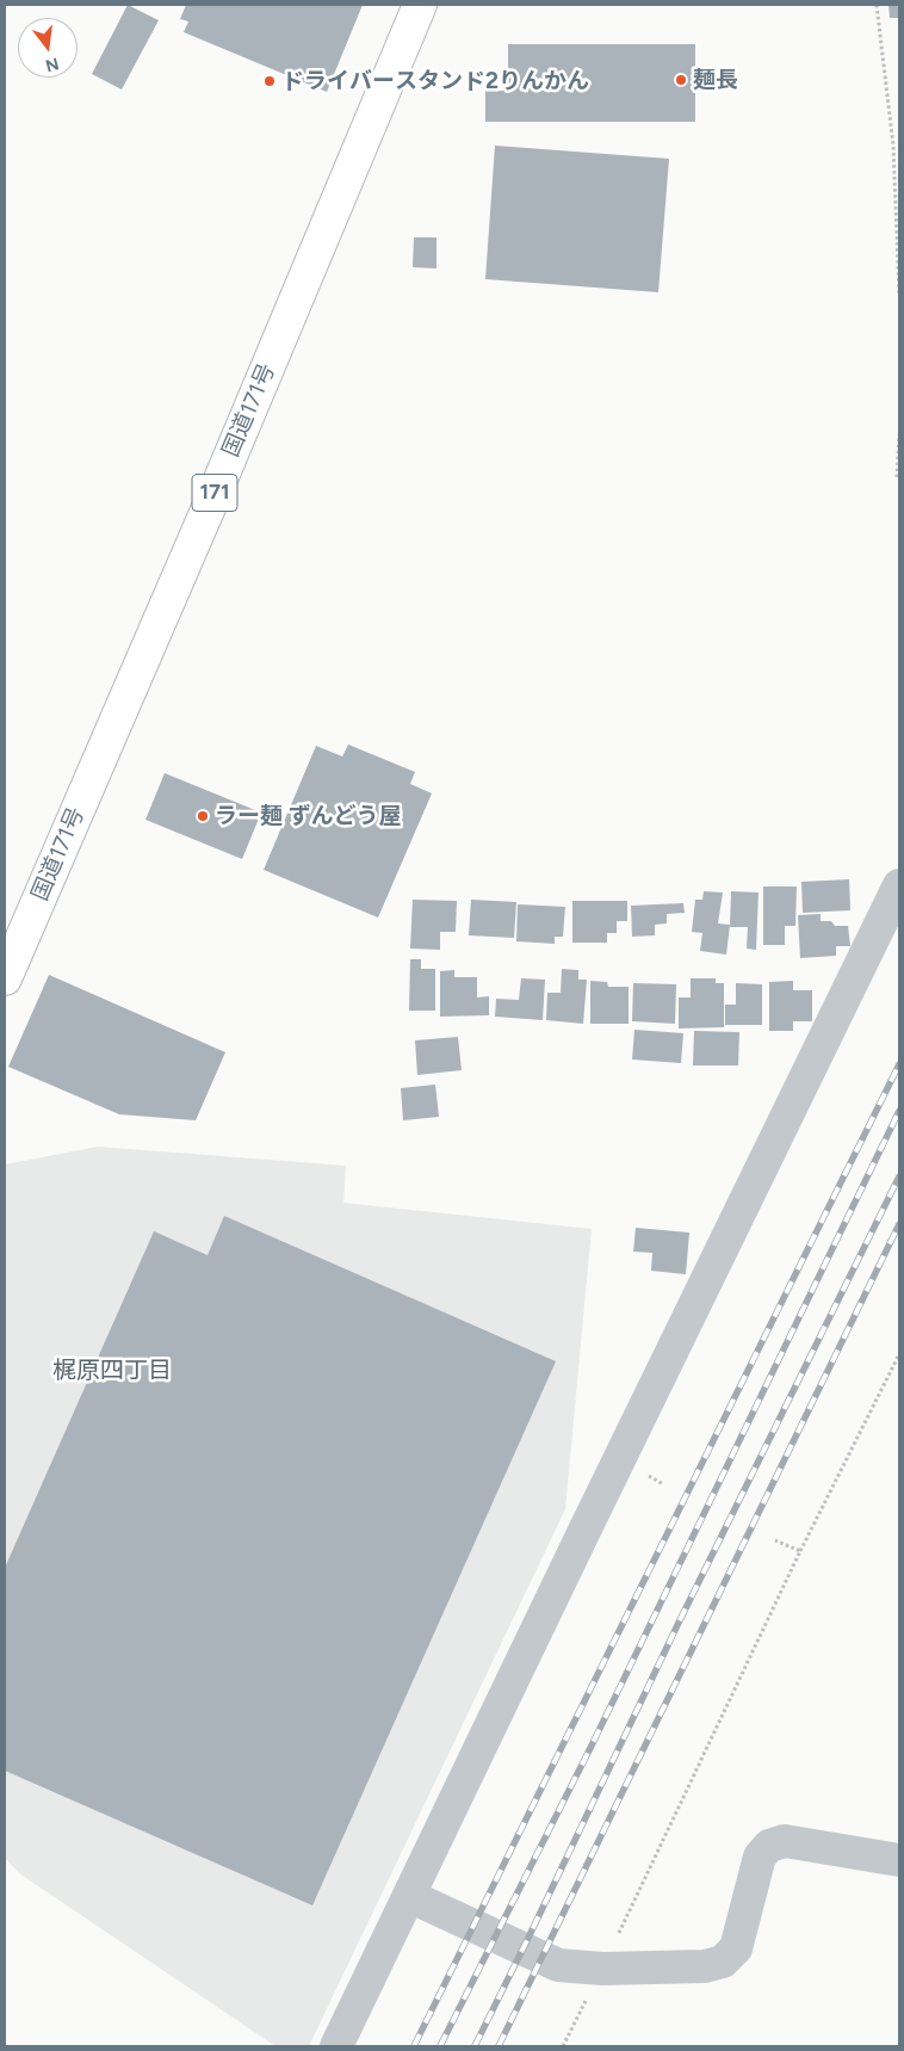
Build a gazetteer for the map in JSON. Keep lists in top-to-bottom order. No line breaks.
{"streets":{"highway":["国道171号","171"]},"districts":["梶原四丁目"],"places":["麺長","ドライバースタンド2りんかん","ラー麺 ずんどう屋"],"north":"bottom"}
